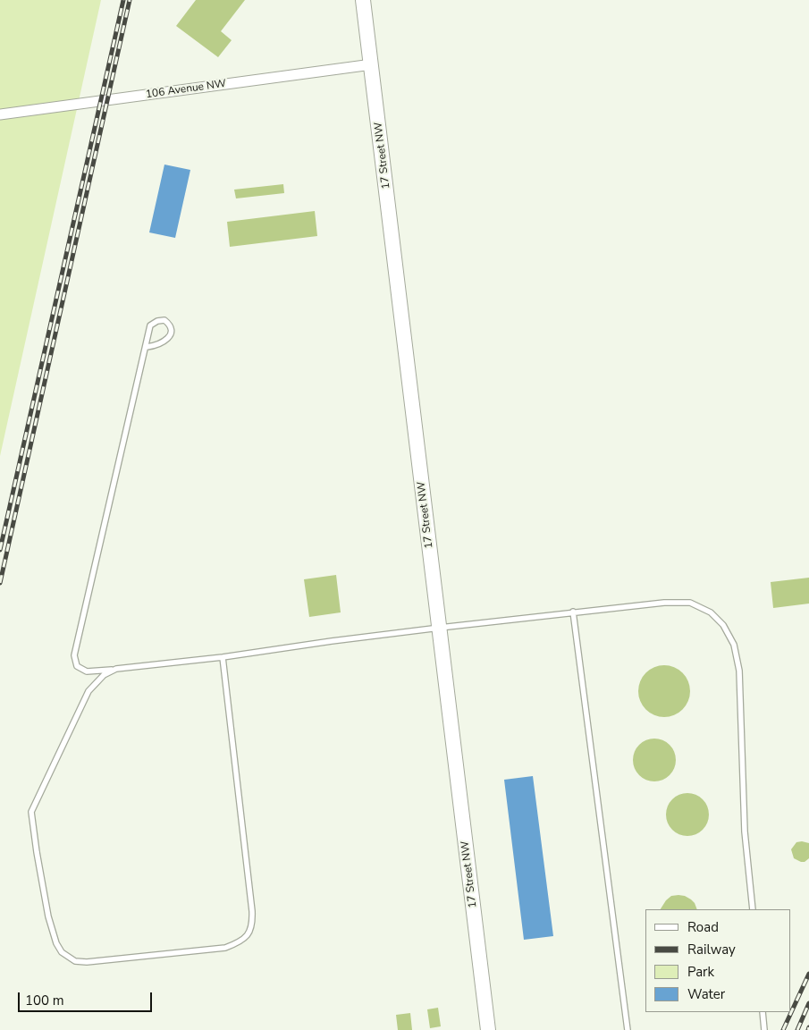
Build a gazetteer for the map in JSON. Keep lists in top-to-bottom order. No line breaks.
{"streets":{"main road":["17 Street NW"],"street":["106 Avenue NW"]},"crossings":[["106 Avenue NW","17 Street NW"]],"legend":["Road","Railway","Park","Water"],"scale_bar":"100 m"}
